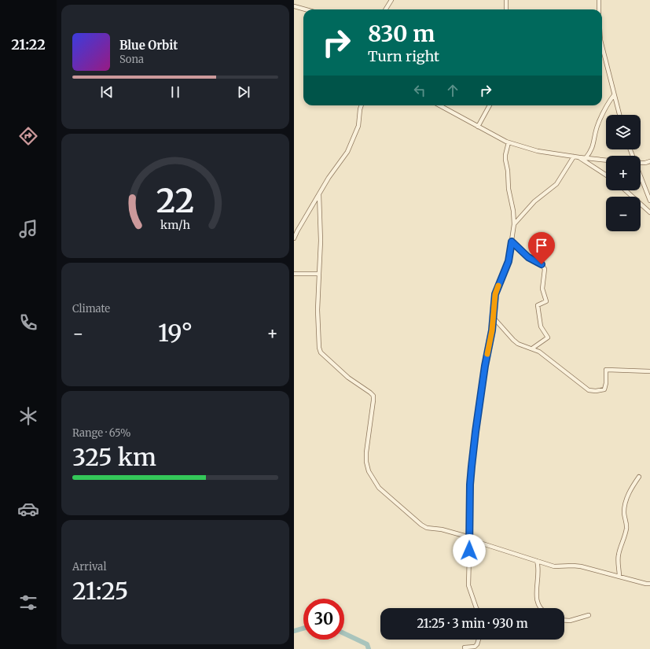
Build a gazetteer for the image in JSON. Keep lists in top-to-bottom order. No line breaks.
{"page":{"tabs":"21:22","turn":["830 m","Turn right"],"song":["Blue Orbit","Sona"],"map_buttons":["+","−"],"tile":["Climate",["Range · 65%","325 km"],["Arrival","21:25"]],"heat":["−","19°","+"],"limit":"30","trip":"21:25 · 3 min · 930 m","gauge":["22","km/h"]}}
